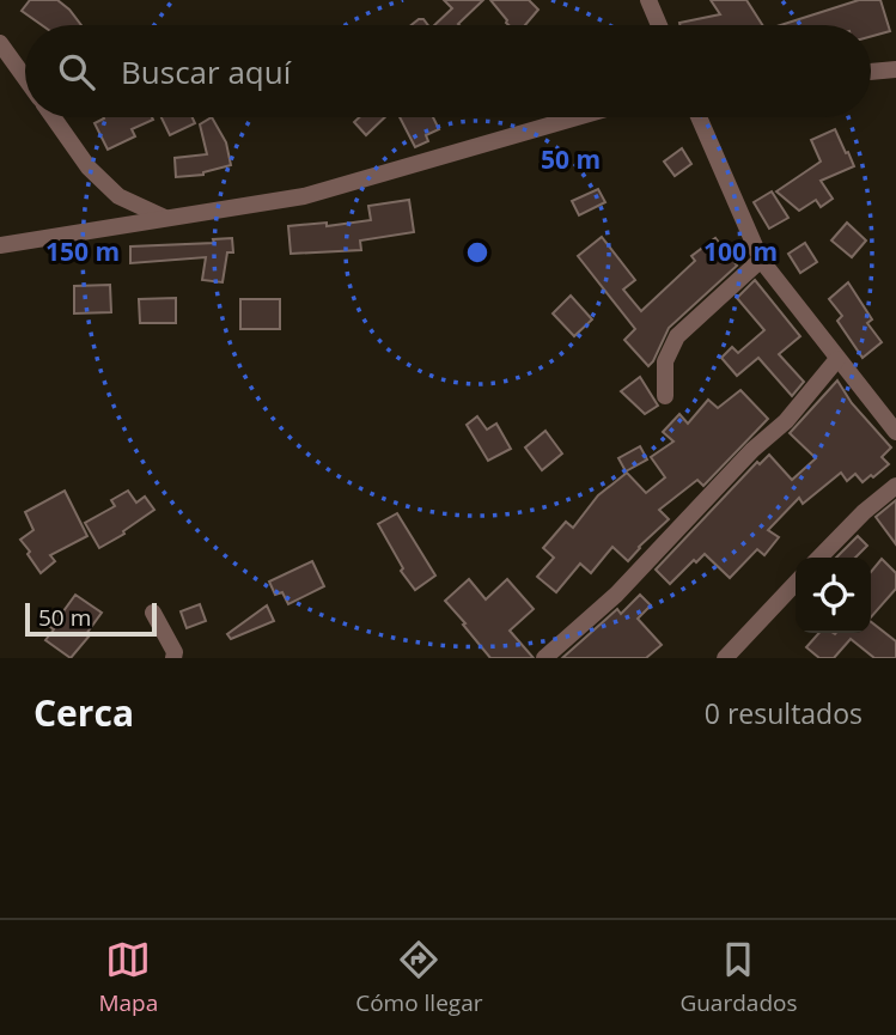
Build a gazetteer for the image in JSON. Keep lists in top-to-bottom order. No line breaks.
{"scale_bar":"50 m","page":{"search":"Buscar aquí","scale":"50 m","heading":["Cerca","0 resultados"],"nav":["Mapa","Cómo llegar","Guardados"]},"rings":["50 m","100 m","150 m"]}
